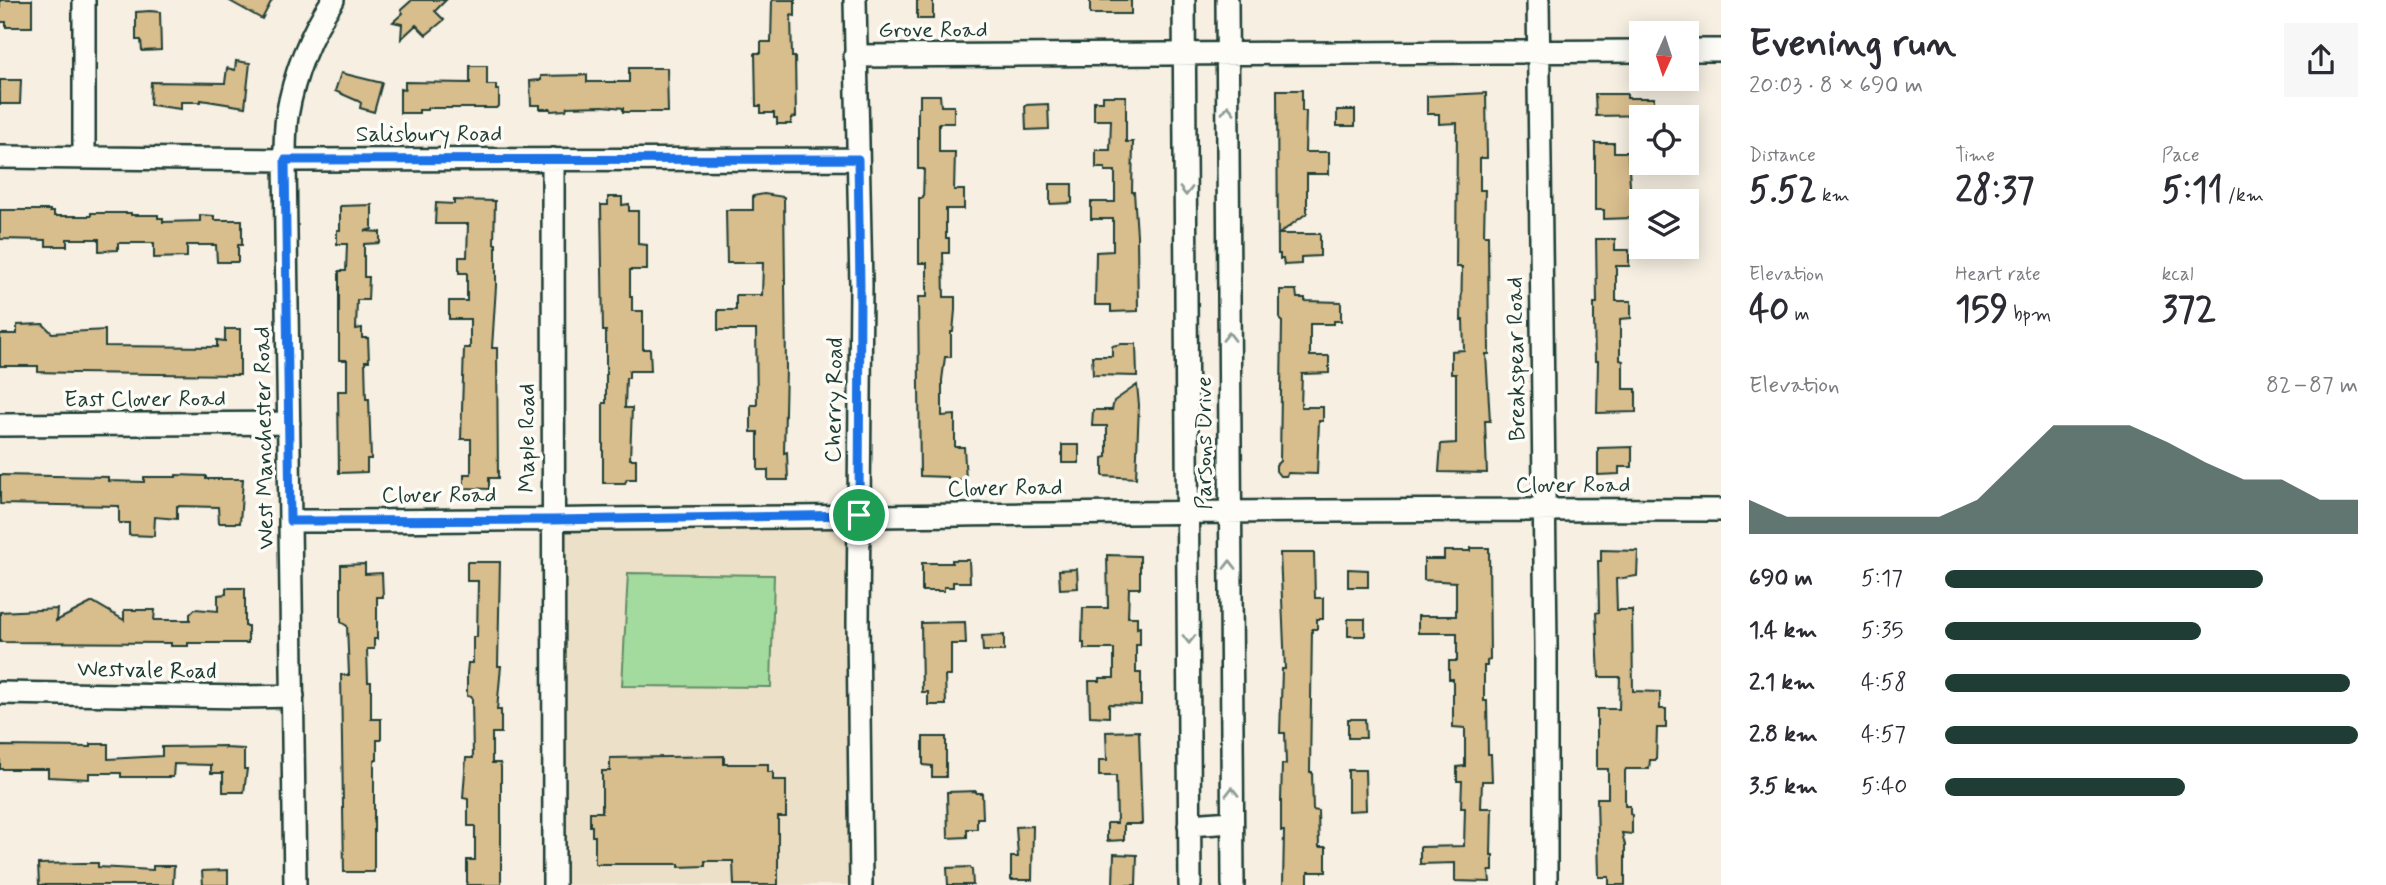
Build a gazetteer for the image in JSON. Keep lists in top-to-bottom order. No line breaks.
{"streets":{"street":["Grove Road","Salisbury Road","Breakspear Road","East Clover Road","Cherry Road","West Manchester Road","Maple Road","Parsons Drive","Clover Road","Westvale Road"]},"crossings":[["Grove Road","Breakspear Road"],["Grove Road","Cherry Road"],["Grove Road","Parsons Drive"],["Salisbury Road","Cherry Road"],["Salisbury Road","West Manchester Road"],["Salisbury Road","Maple Road"],["Breakspear Road","Clover Road"],["East Clover Road","West Manchester Road"],["Cherry Road","Clover Road"],["West Manchester Road","Clover Road"],["West Manchester Road","Westvale Road"],["Maple Road","Clover Road"],["Parsons Drive","Clover Road"]],"north":"bottom","page":{"heading":["Evening run","20:03 · 8 × 690 m"],"stats":[["Distance","5.52 km"],["Time","28:37"],["Pace","5:11 /km"],["Elevation","40 m"],["Heart rate","159 bpm"],["kcal","372"]],"chart":["Elevation","82–87 m"],"list":[{"name":"690 m","note":"5:17"},{"name":"1.4 km","note":"5:35"},{"name":"2.1 km","note":"4:58"},{"name":"2.8 km","note":"4:57"},{"name":"3.5 km","note":"5:40"}]}}
